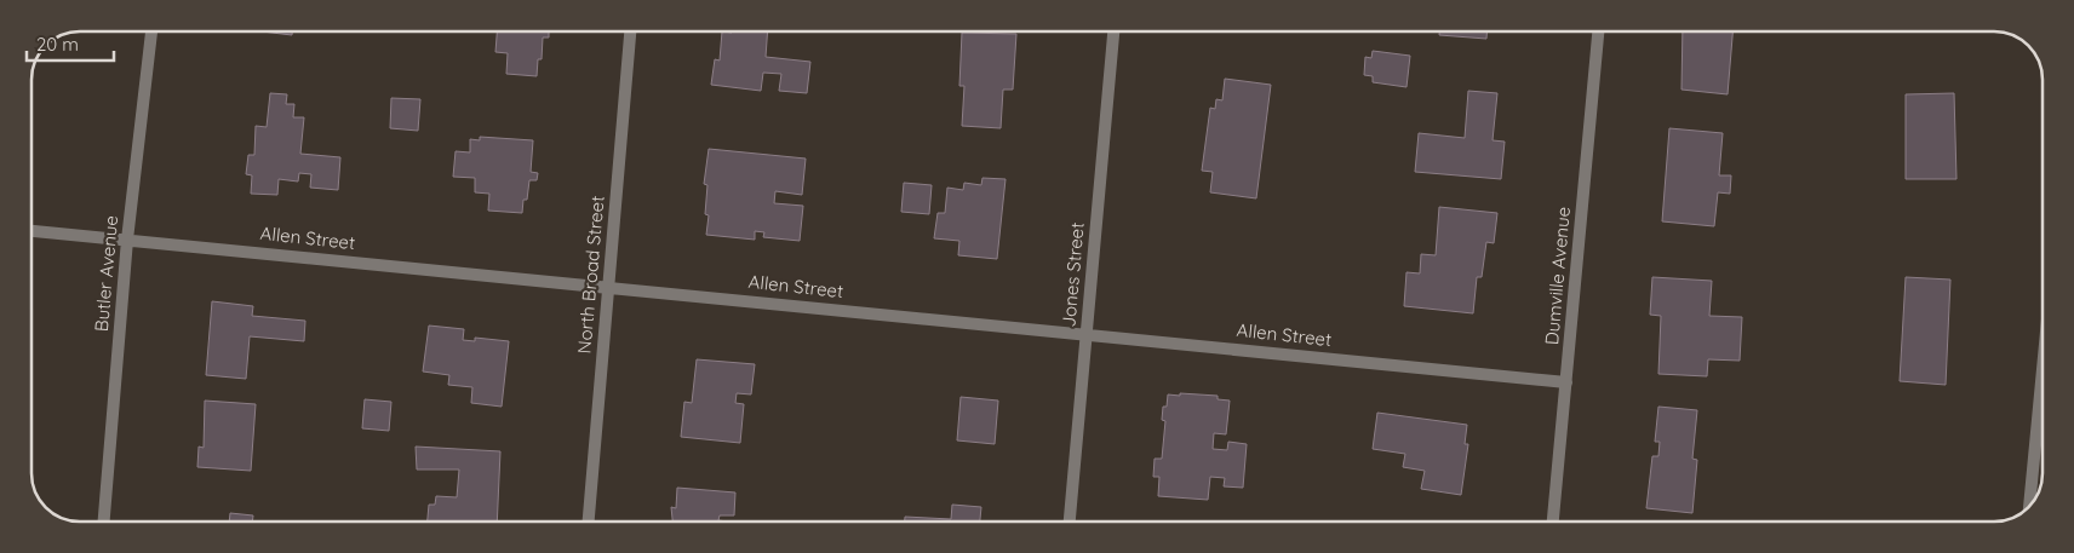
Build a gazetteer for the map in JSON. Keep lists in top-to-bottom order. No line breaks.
{"streets":{"street":["Allen Street","Butler Avenue","North Broad Street","Jones Street","Dumville Avenue"]},"crossings":[["Allen Street","Butler Avenue"],["Allen Street","North Broad Street"],["Allen Street","Jones Street"],["Allen Street","Dumville Avenue"]],"scale_bar":"20 m"}
